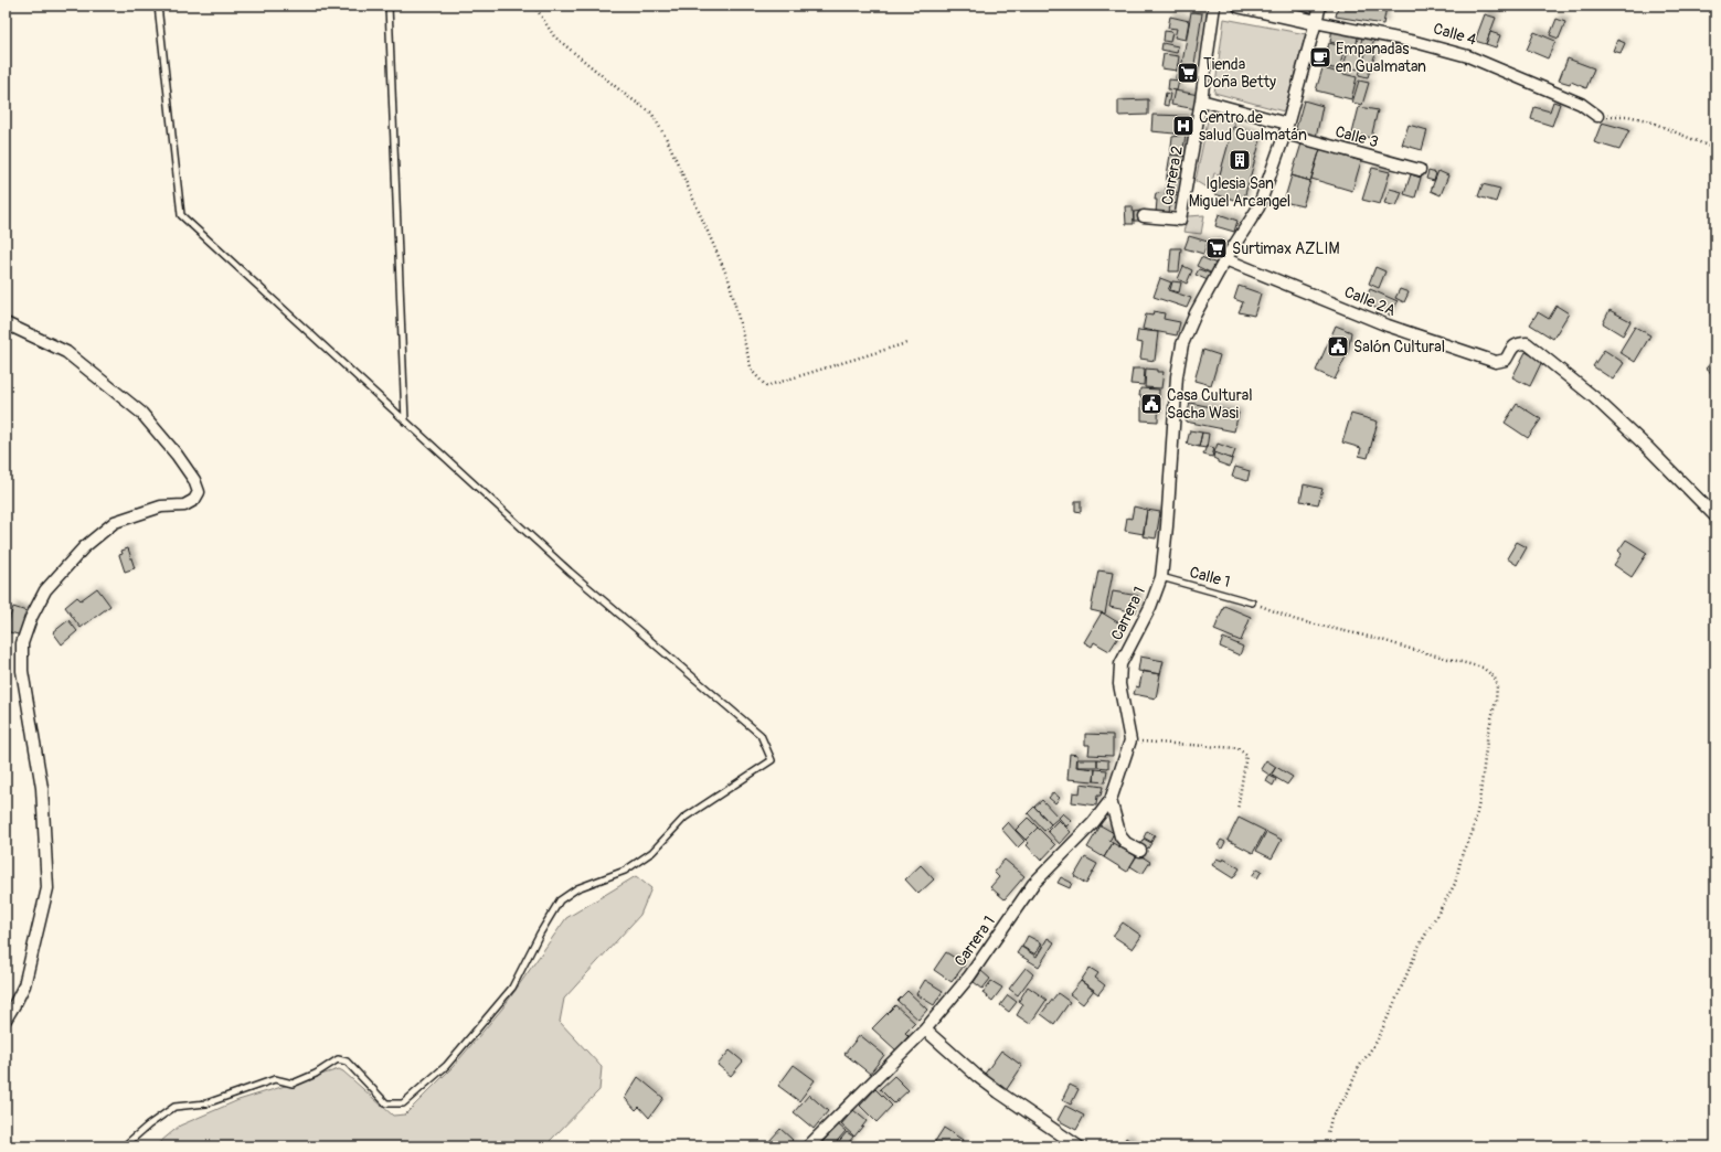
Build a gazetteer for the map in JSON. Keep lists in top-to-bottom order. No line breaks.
{"streets":{"street":["Calle 4","Calle 3","Carrera 2","Calle 2A","Carrera 1"],"lane":["Calle 1"]},"crossings":[["Calle 4","Carrera 1"],["Calle 3","Carrera 2"],["Calle 3","Carrera 1"],["Calle 2A","Carrera 1"],["Calle 1","Carrera 1"]],"places":{"cafe":["Empanadas en Gualmatan"],"supermarket":["Tienda Doña Betty","Surtimax AZLIM"],"hospital":["Centro de salud Gualmatán"],"building":["Iglesia San Miguel Arcangel"],"public building":["Salón Cultural","Casa Cultural Sacha Wasi"]}}
